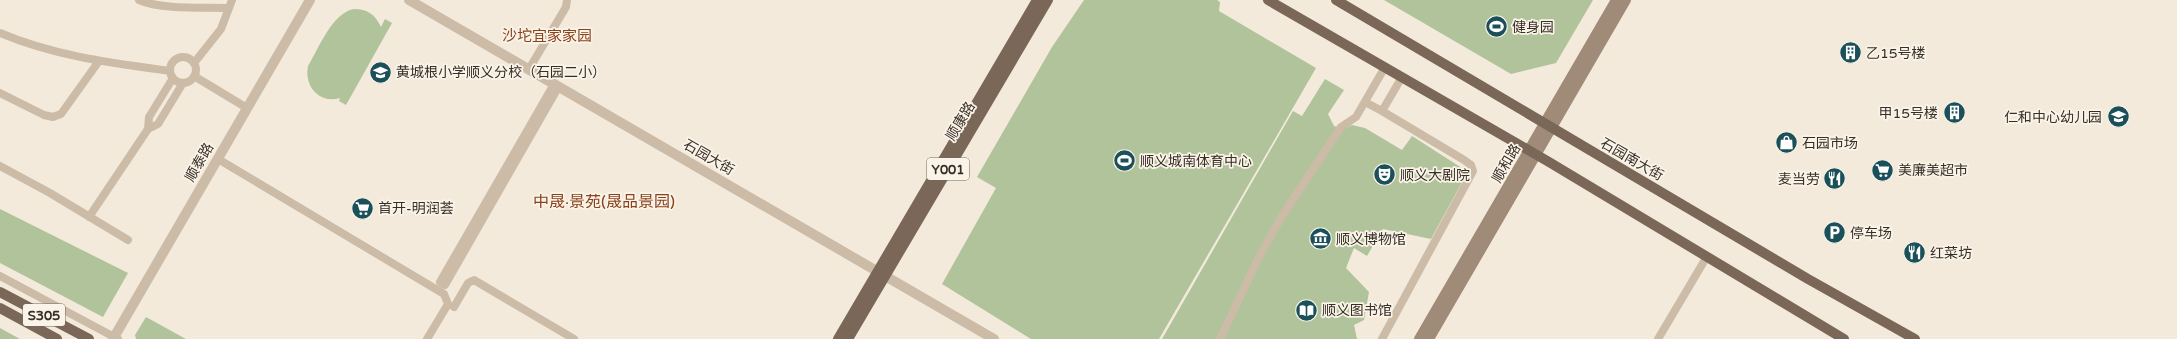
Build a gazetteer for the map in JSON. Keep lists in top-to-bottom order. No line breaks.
{"streets":{"main road":["顺康路","石园南大街","顺和路","Y001","S305"],"street":["石园大街","顺泰路"]},"crossings":[["顺康路","石园大街"],["石园南大街","顺和路"]],"districts":["沙坨宜家家园","中晟·景苑(晟品景园)"],"places":{"sports":["健身园","顺义城南体育中心"],"building":["乙15号楼","甲15号楼"],"school or university":["黄城根小学顺义分校（石园二小）","仁和中心幼儿园"],"shop":["石园市场"],"supermarket":["美廉美超市","首开-明润荟"],"theatre":["顺义大剧院"],"restaurant":["麦当劳","红菜坊"],"parking":["停车场"],"museum":["顺义博物馆"],"library":["顺义图书馆"]}}
